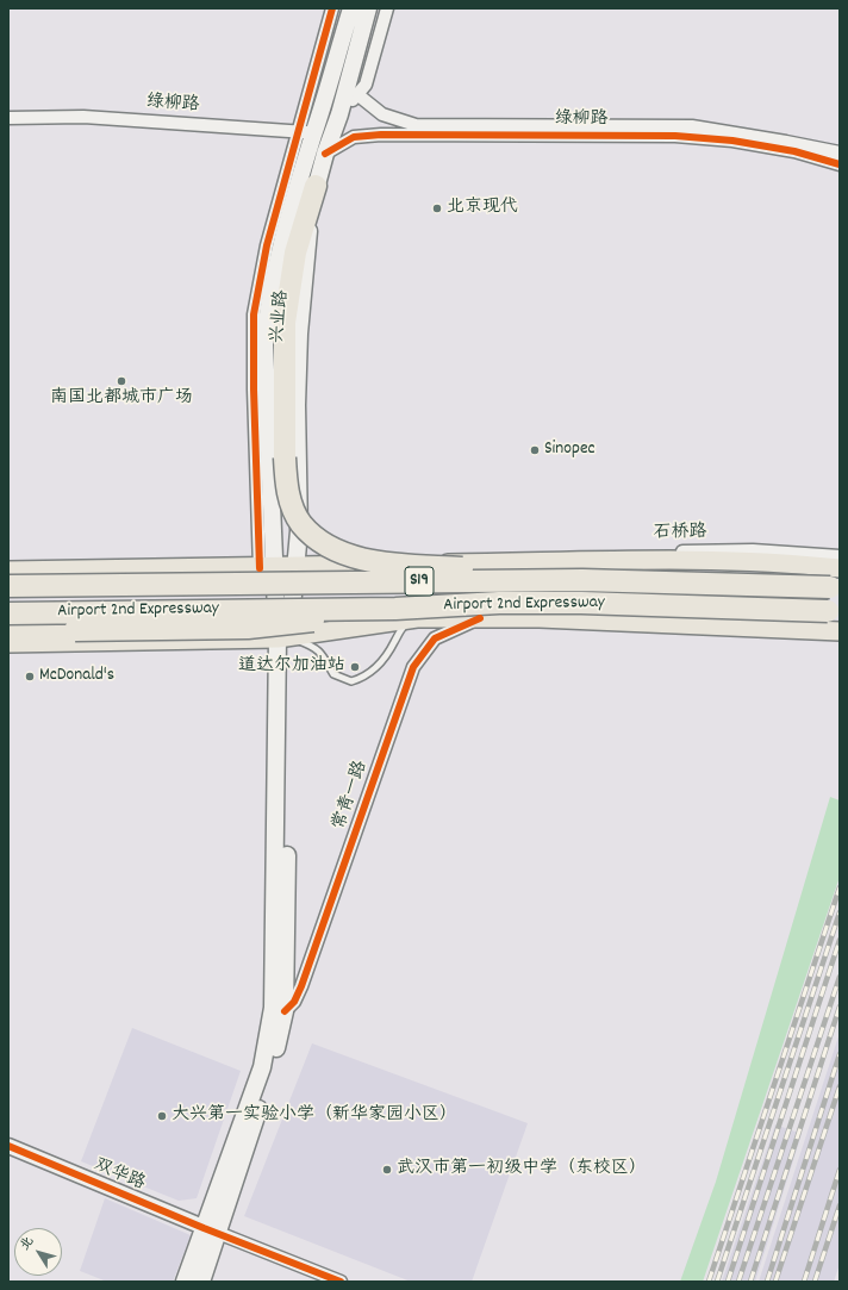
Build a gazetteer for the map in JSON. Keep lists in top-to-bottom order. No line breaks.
{"streets":{"highway":["S19","Airport 2nd Expressway"],"main road":["兴业路","常青一路"],"street":["绿柳路","石桥路","双华路"]},"crossings":[["绿柳路","兴业路"],["兴业路","常青一路"],["常青一路","双华路"]],"places":["北京现代","南国北都城市广场","Sinopec","道达尔加油站","McDonald's","大兴第一实验小学（新华家园小区）","武汉市第一初级中学（东校区）"],"north":"top left"}
